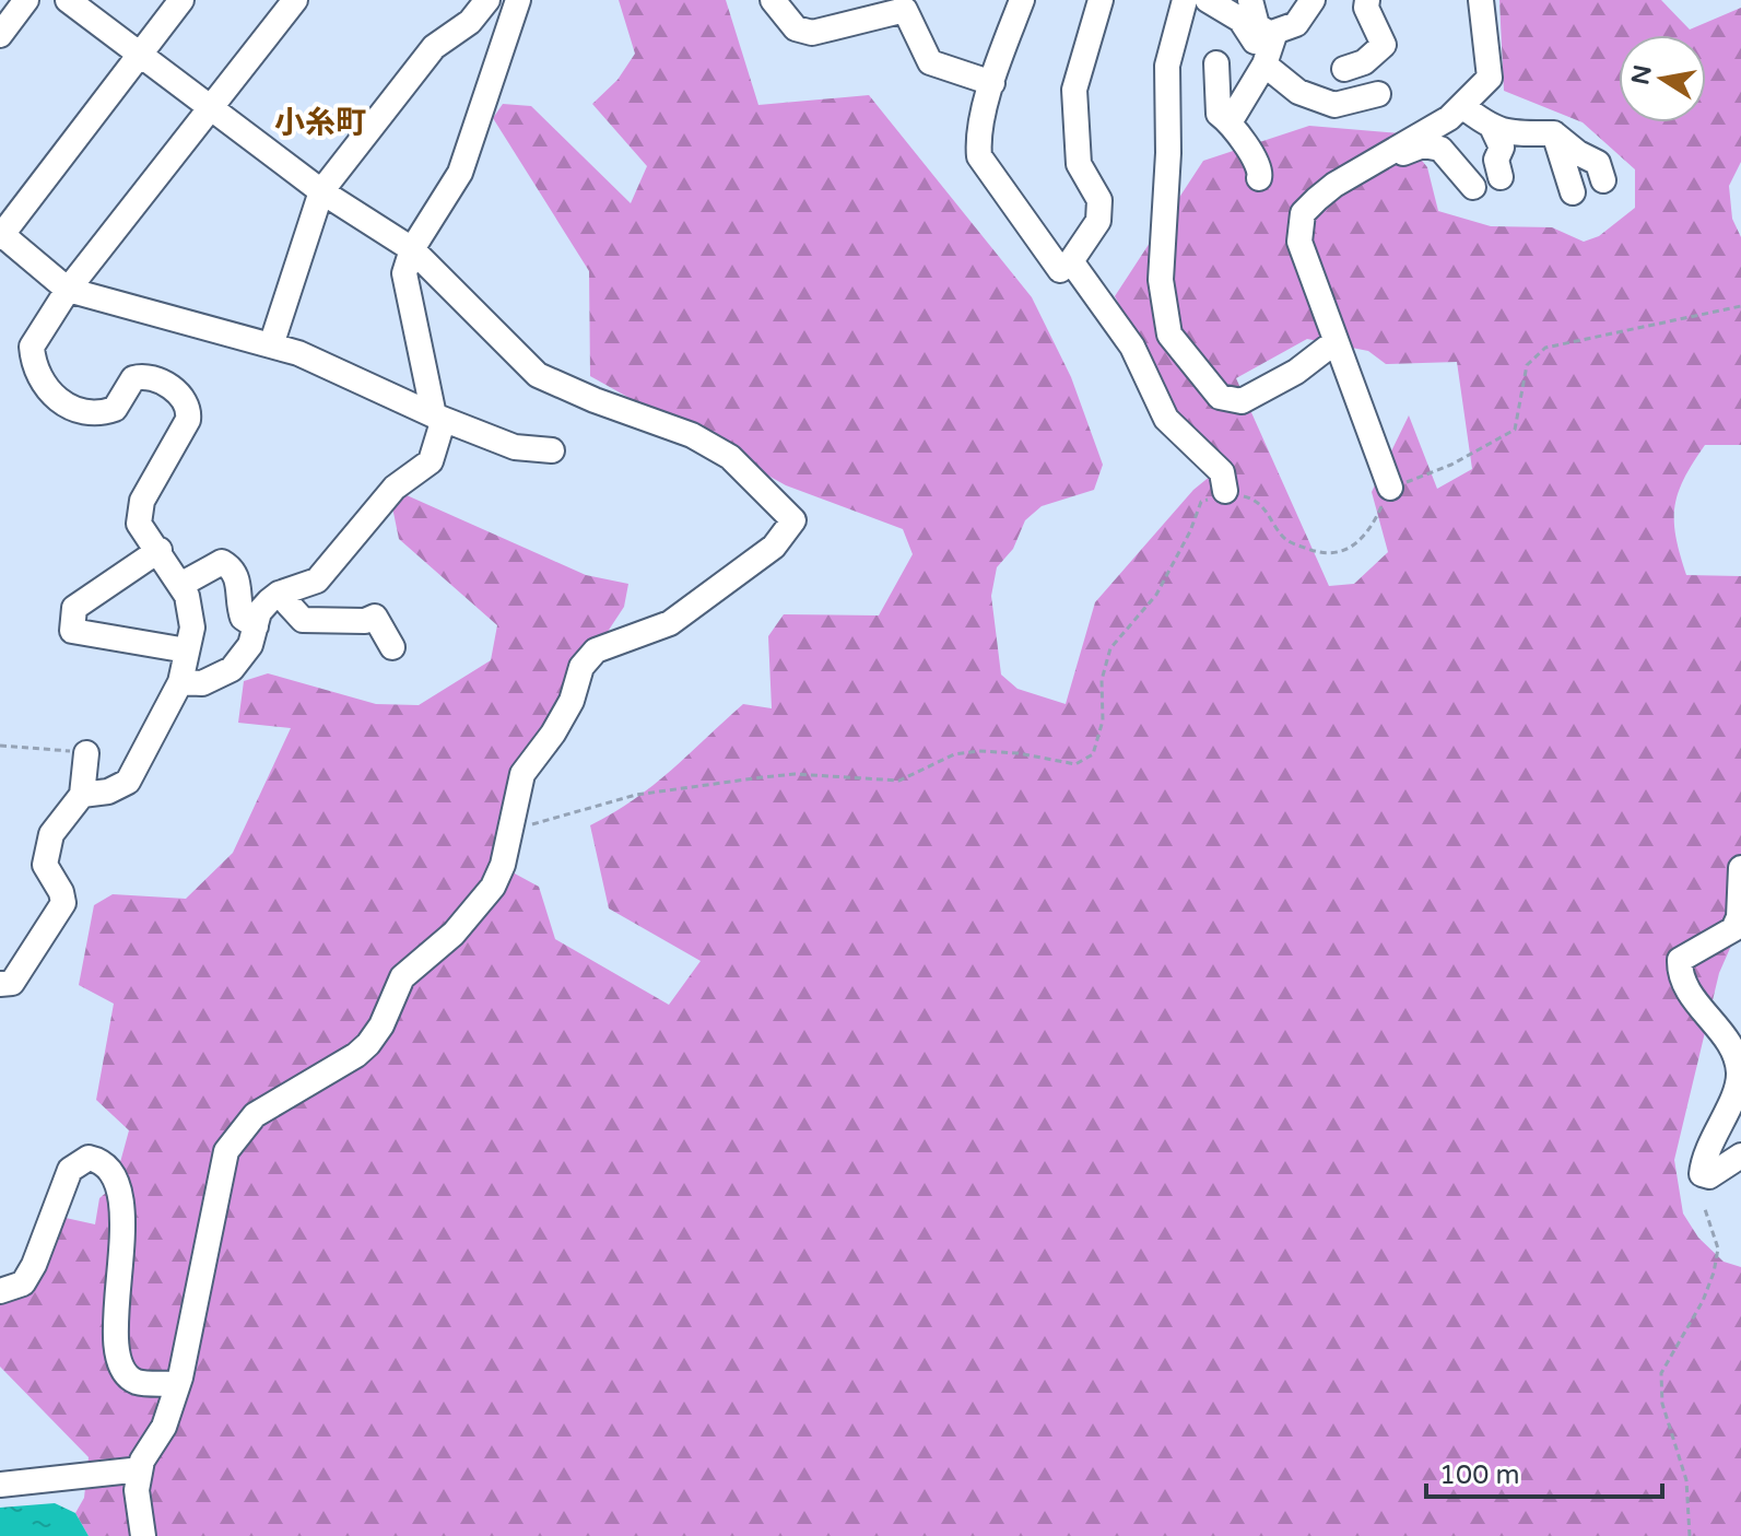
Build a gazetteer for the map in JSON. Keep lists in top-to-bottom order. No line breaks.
{"districts":["小糸町"],"scale_bar":"100 m","north":"left"}
